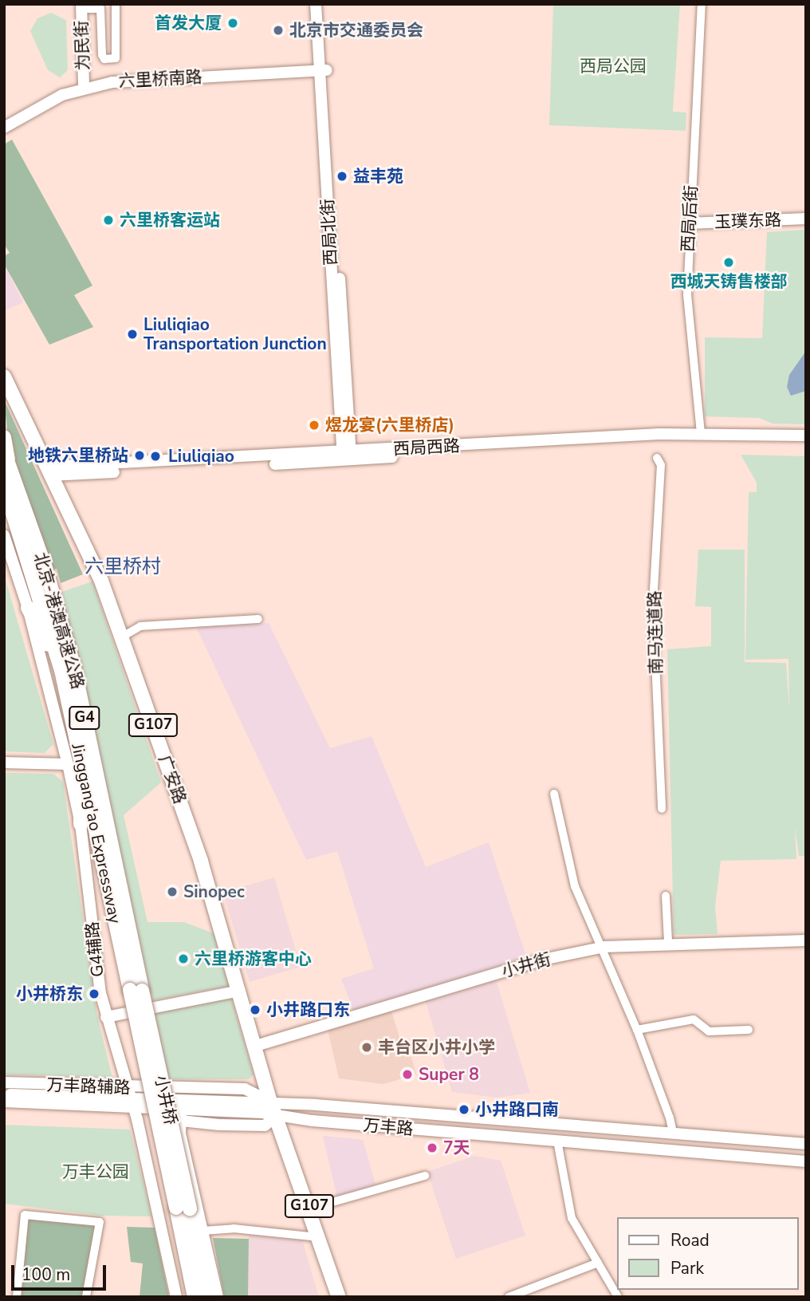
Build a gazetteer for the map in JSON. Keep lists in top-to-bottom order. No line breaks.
{"streets":{"highway":["北京-港澳高速公路","G4","G107","广安路","Jinggang'ao Expressway","小井桥"],"street":["为民街","六里桥南路","西局后街","玉璞东路","西局北街","西局西路","南马连道路","G4辅路","小井街","万丰路辅路","万丰路"]},"crossings":[["为民街","六里桥南路"],["六里桥南路","西局北街"],["西局后街","玉璞东路"],["西局后街","西局西路"],["西局北街","西局西路"],["西局西路","广安路"],["北京-港澳高速公路","Jinggang'ao Expressway"],["北京-港澳高速公路","小井桥"],["G4","小井桥"],["G107","广安路"],["G107","万丰路"],["广安路","小井街"],["广安路","万丰路"],["Jinggang'ao Expressway","小井桥"],["G4辅路","万丰路辅路"],["G4辅路","万丰路"],["万丰路辅路","万丰路"]],"districts":["六里桥村"],"parks":["西局公园","万丰公园"],"places":["首发大厦","北京市交通委员会","益丰苑","六里桥客运站","西城天铸售楼部","Liuliqiao Transportation Junction","煜龙宴(六里桥店)","地铁六里桥站","Liuliqiao","Sinopec","六里桥游客中心","小井桥东","小井路口东","丰台区小井小学","Super 8","小井路口南","7天"],"legend":["Road","Park"],"scale_bar":"100 m"}
